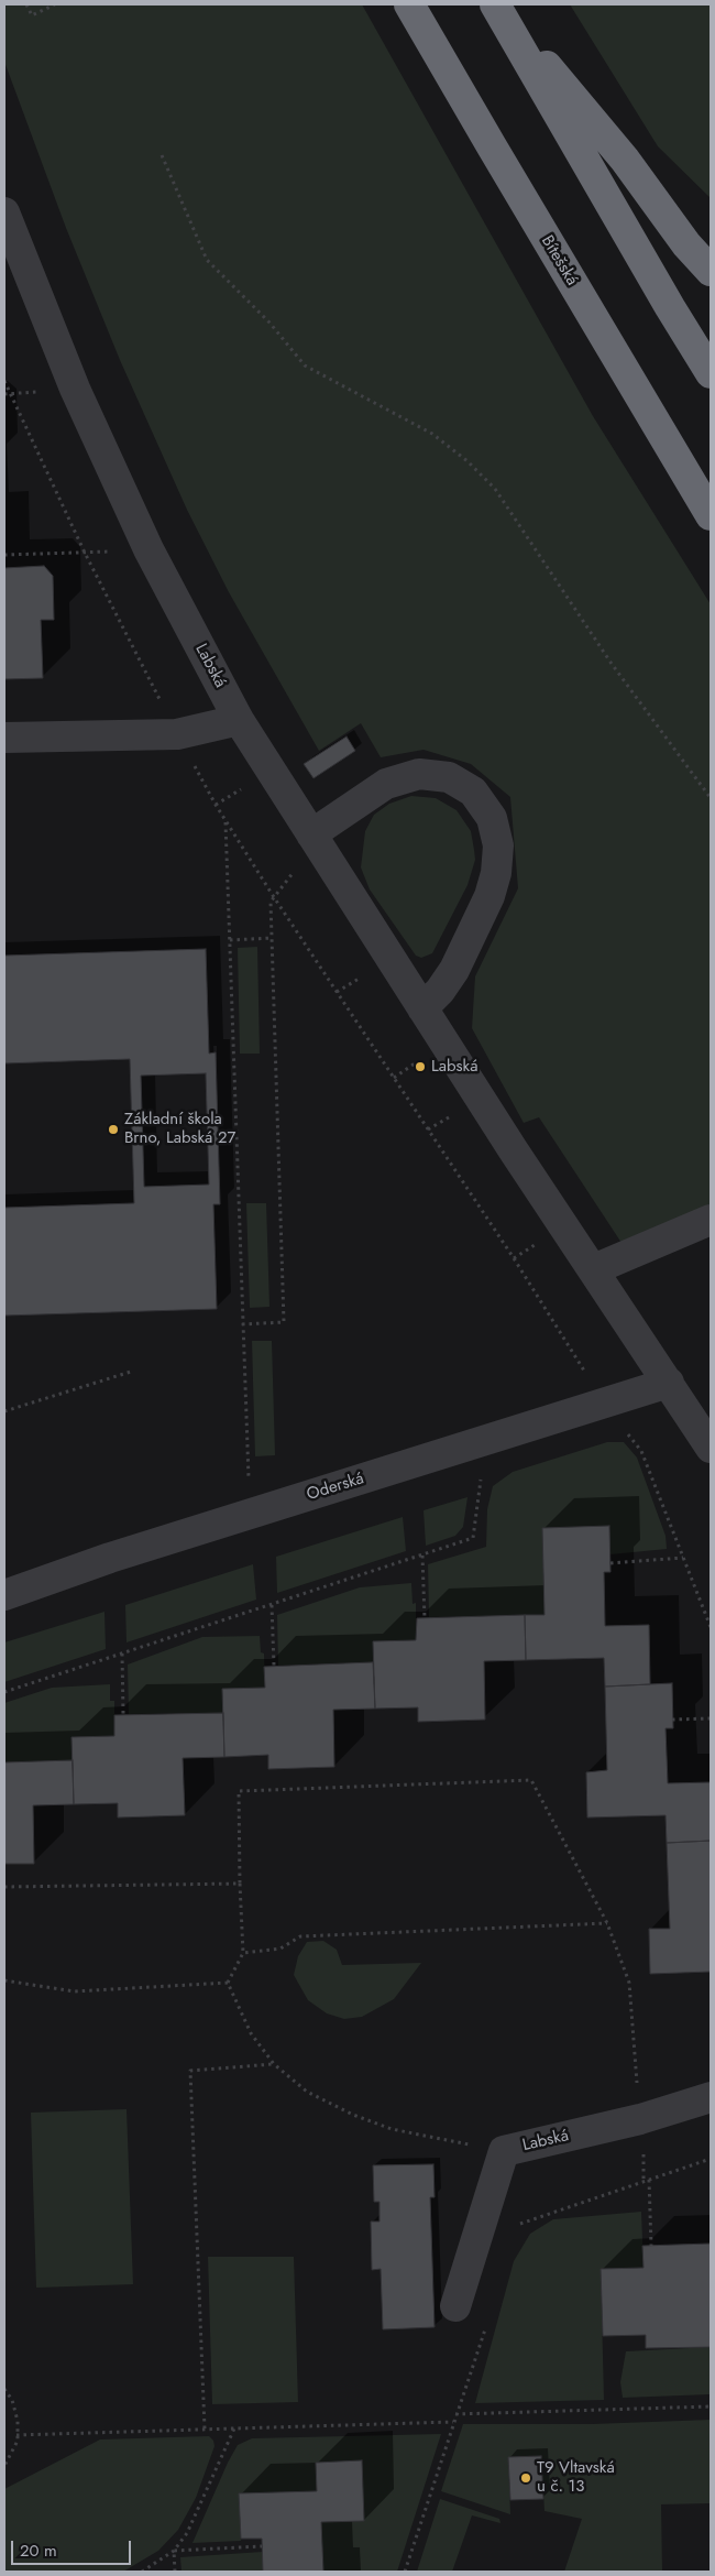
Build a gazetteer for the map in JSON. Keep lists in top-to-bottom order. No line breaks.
{"streets":{"highway":["Bítešská"],"street":["Labská","Oderská"]},"crossings":[["Labská","Oderská"]],"places":["Labská","Základní škola Brno, Labská 27","T9 Vltavská u č. 13"],"scale_bar":"20 m"}
